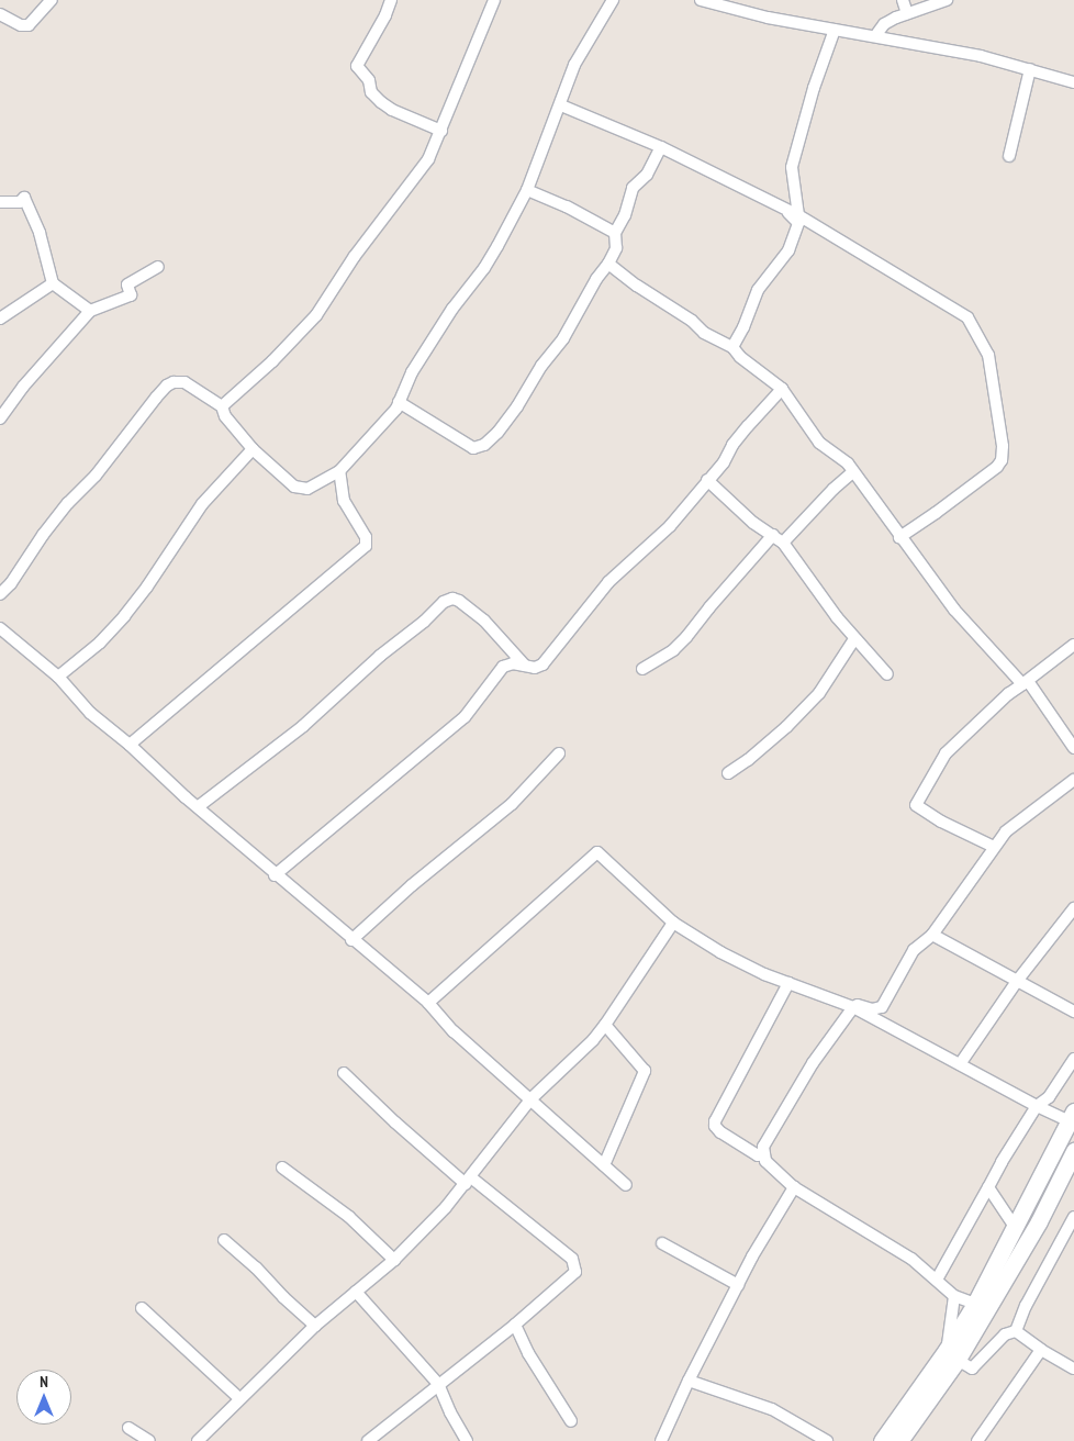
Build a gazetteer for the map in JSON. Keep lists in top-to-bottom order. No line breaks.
{"north":"top"}
